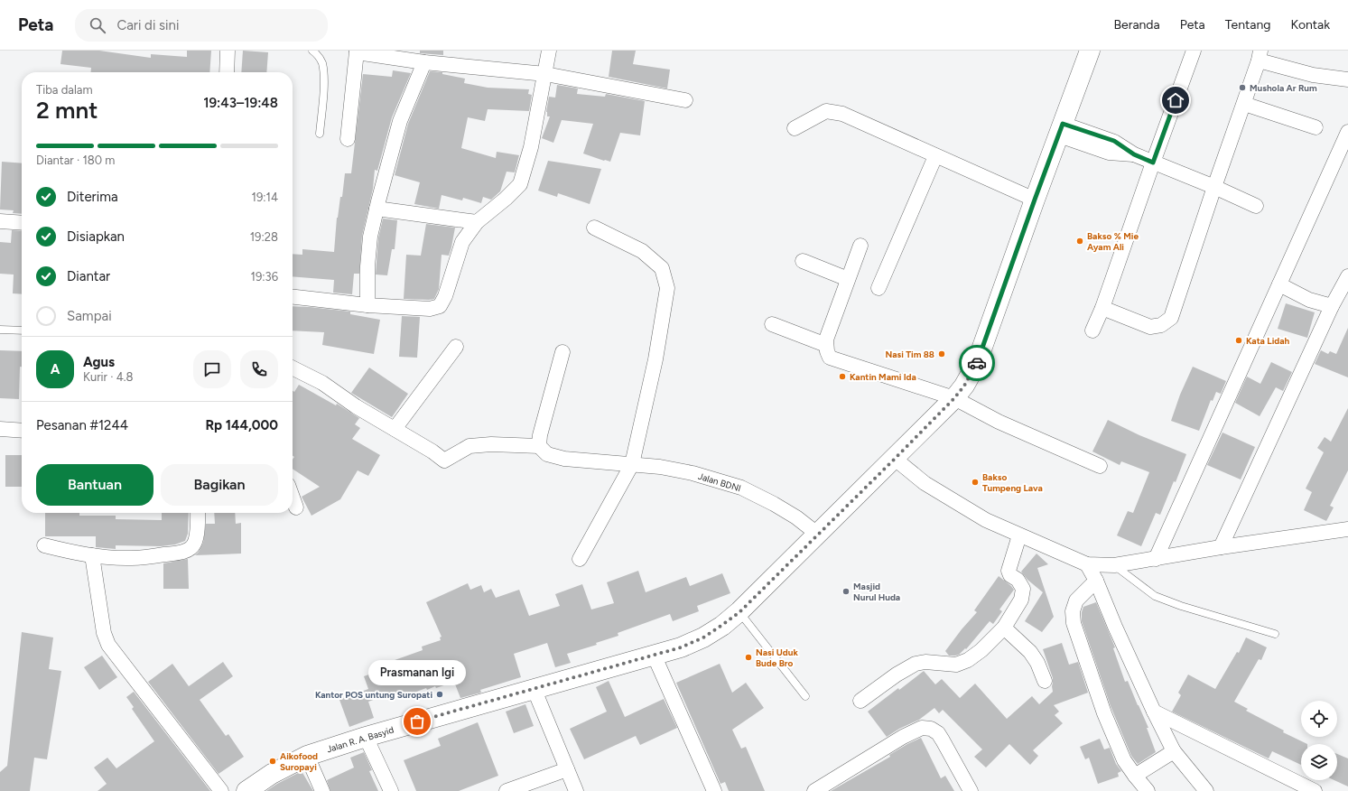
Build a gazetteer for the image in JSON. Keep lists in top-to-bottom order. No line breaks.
{"streets":{"main road":["Jalan R. A. Basyid"],"street":["Jalan BDNI"]},"crossings":[["Jalan BDNI","Jalan R. A. Basyid"]],"places":["Mushola Ar Rum","Bakso % Mie Ayam Ali","Kata Lidah","Nasi Tim 88","Kantin Mami Ida","Bakso Tumpeng Lava","Masjid Nurul Huda","Nasi Uduk Bude Bro","Kantor POS untung Suropati","Prasmanan Igi","Aikofood Suropayi"],"page":{"header":"Peta","search":"Cari di sini","nav":["Beranda","Peta","Tentang","Kontak"],"heading":["2 mnt","Tiba dalam","19:43–19:48"],"panel":["Agus","Kurir · 4.8","Pesanan #1244","Rp 144,000"],"bar":"Diantar · 180 m","list":[["Diterima","19:14"],["Disiapkan","19:28"],["Diantar","19:36"],"Sampai"],"round":"A","buttons":["Bantuan","Bagikan"],"bubble":"Prasmanan Igi"}}
